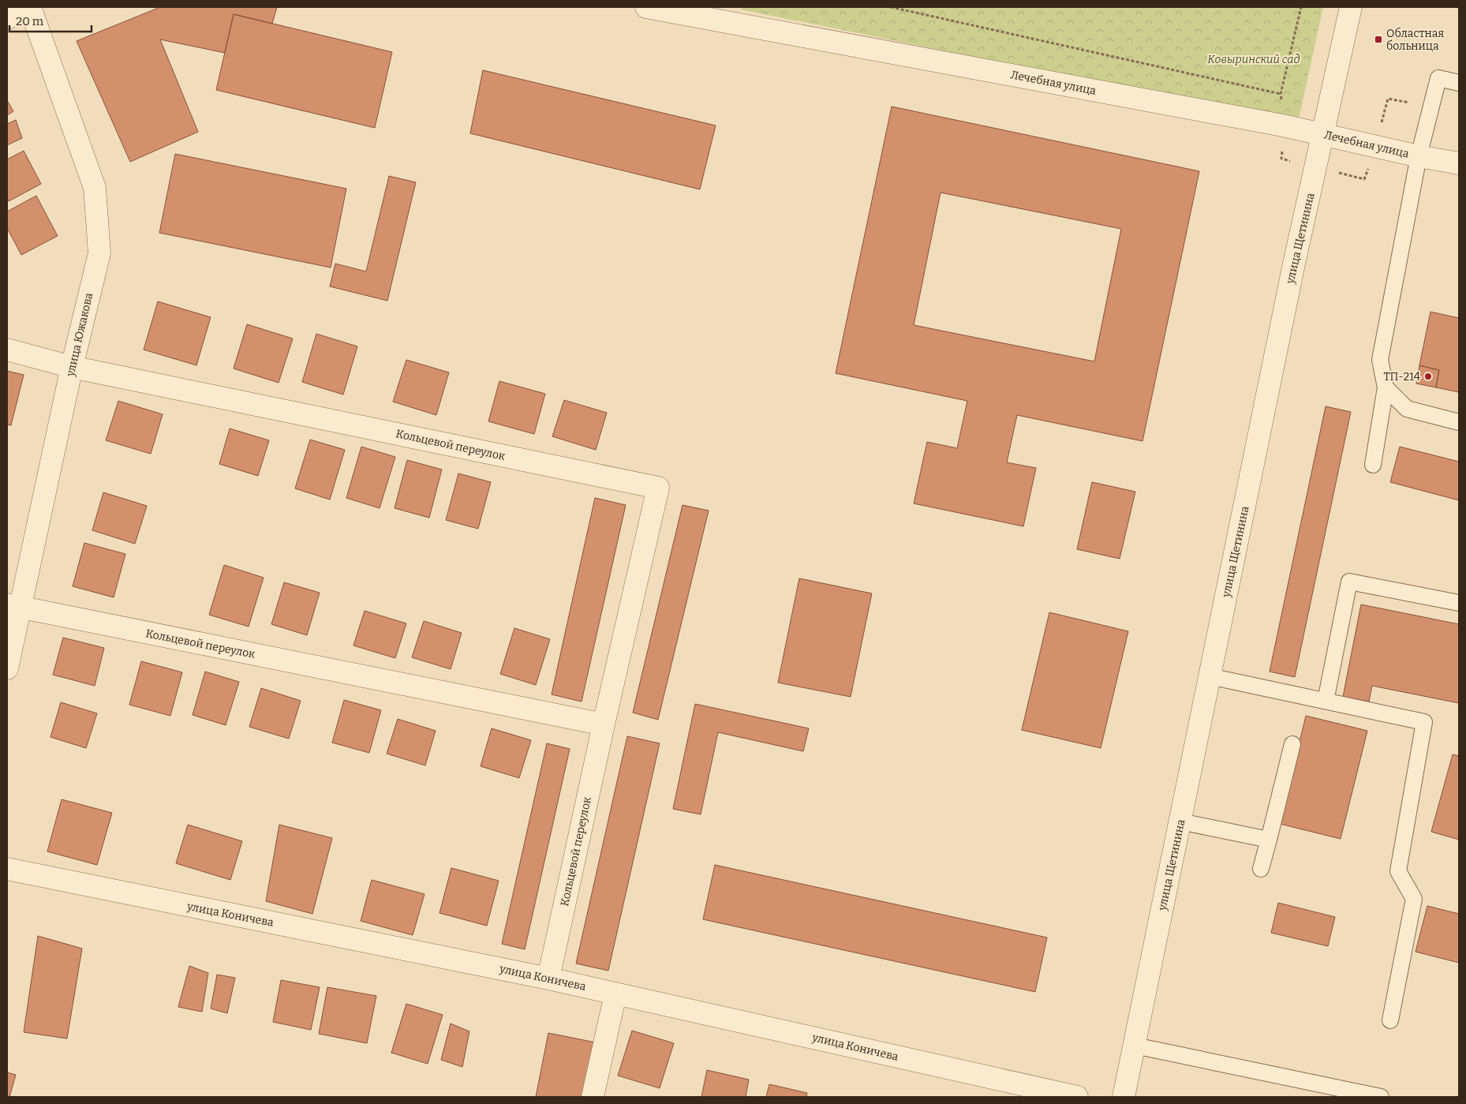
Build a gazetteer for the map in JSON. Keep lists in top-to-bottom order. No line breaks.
{"streets":{"street":["Лечебная улица","улица Щетинина","улица Южакова","Кольцевой переулок","улица Коничева"]},"crossings":[["Лечебная улица","улица Щетинина"],["улица Южакова","Кольцевой переулок"],["Кольцевой переулок","улица Коничева"]],"parks":["Ковыринский сад"],"places":{"transit":["Областная больница"],"other":["ТП-214"]},"scale_bar":"20 m"}
